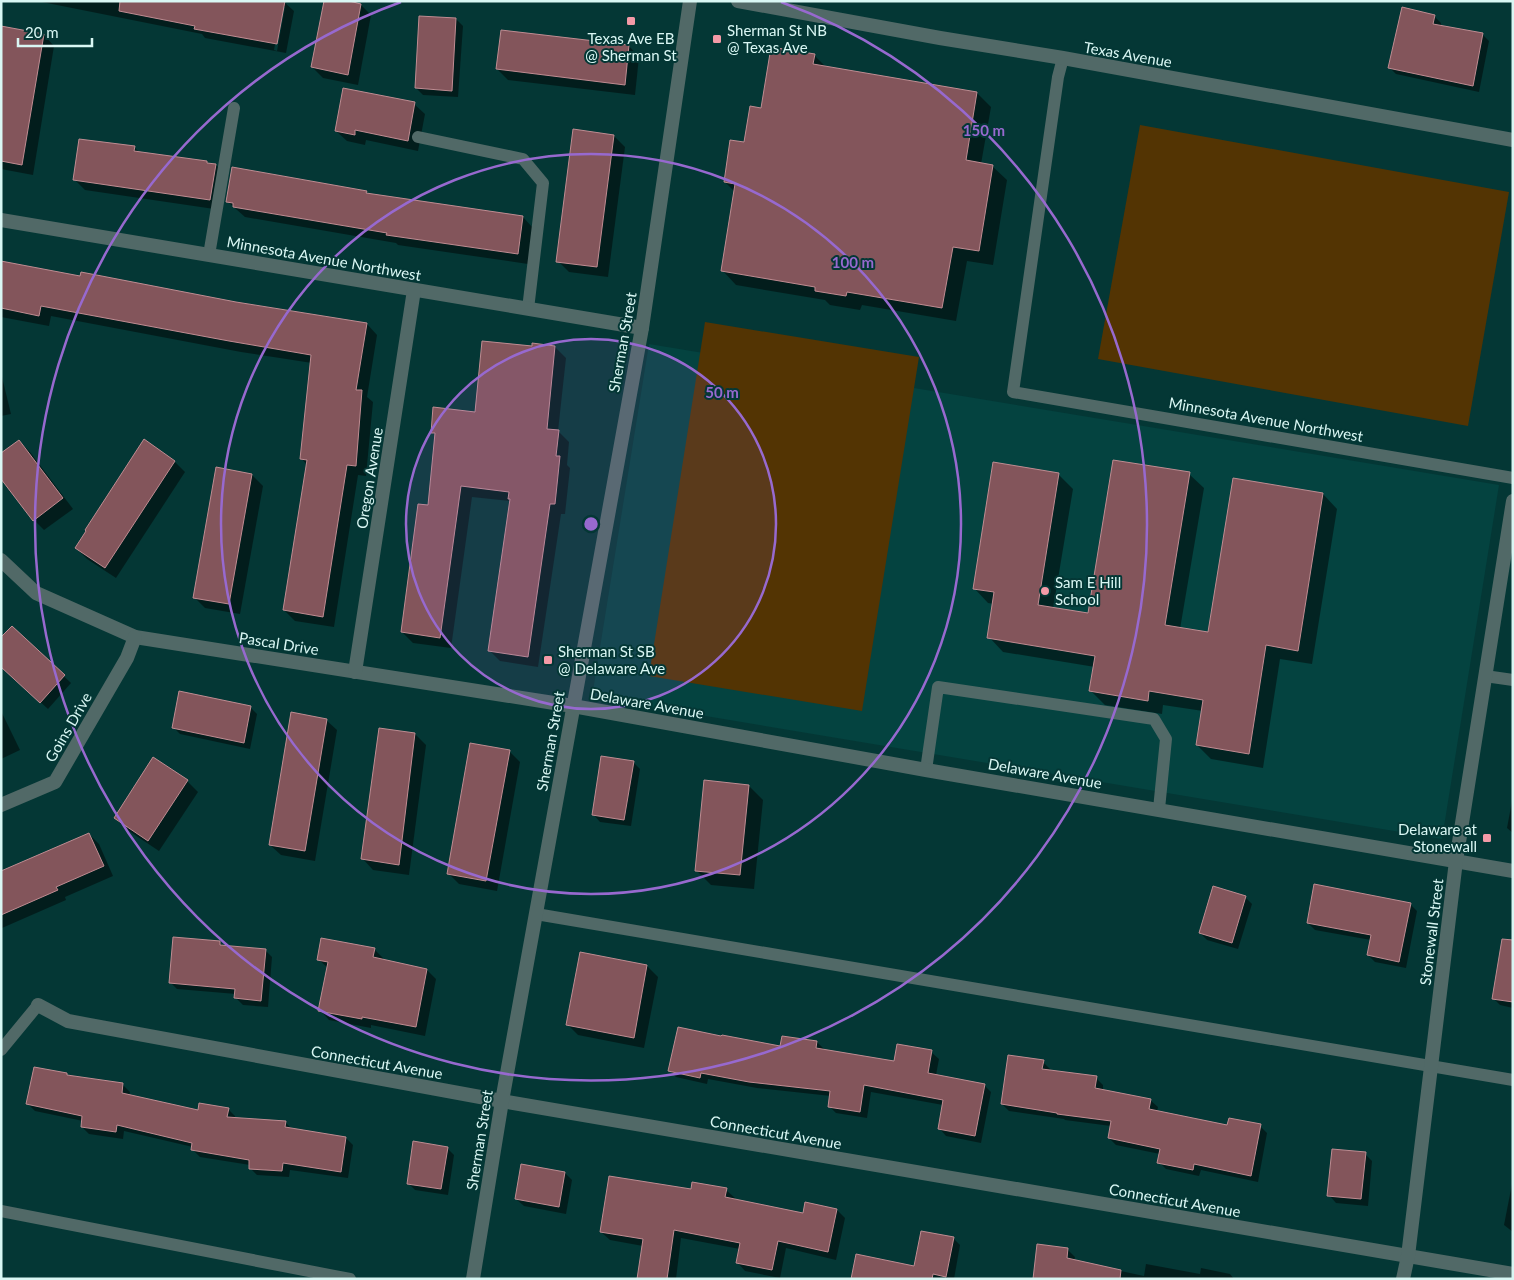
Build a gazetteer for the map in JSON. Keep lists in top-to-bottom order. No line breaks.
{"streets":{"street":["Texas Avenue","Minnesota Avenue Northwest","Sherman Street","Oregon Avenue","Pascal Drive","Delaware Avenue","Goins Drive","Stonewall Street","Connecticut Avenue"]},"crossings":[["Texas Avenue","Minnesota Avenue Northwest"],["Minnesota Avenue Northwest","Sherman Street"],["Minnesota Avenue Northwest","Oregon Avenue"],["Sherman Street","Pascal Drive"],["Sherman Street","Delaware Avenue"],["Sherman Street","Connecticut Avenue"],["Oregon Avenue","Pascal Drive"],["Pascal Drive","Delaware Avenue"],["Pascal Drive","Goins Drive"],["Delaware Avenue","Stonewall Street"],["Stonewall Street","Connecticut Avenue"]],"places":{"transit":["Texas Ave EB @ Sherman St","Sherman St NB @ Texas Ave","Sherman St SB @ Delaware Ave","Delaware at Stonewall"],"other":["Sam E Hill School"]},"scale_bar":"20 m","rings":["150 m","100 m","50 m"]}
